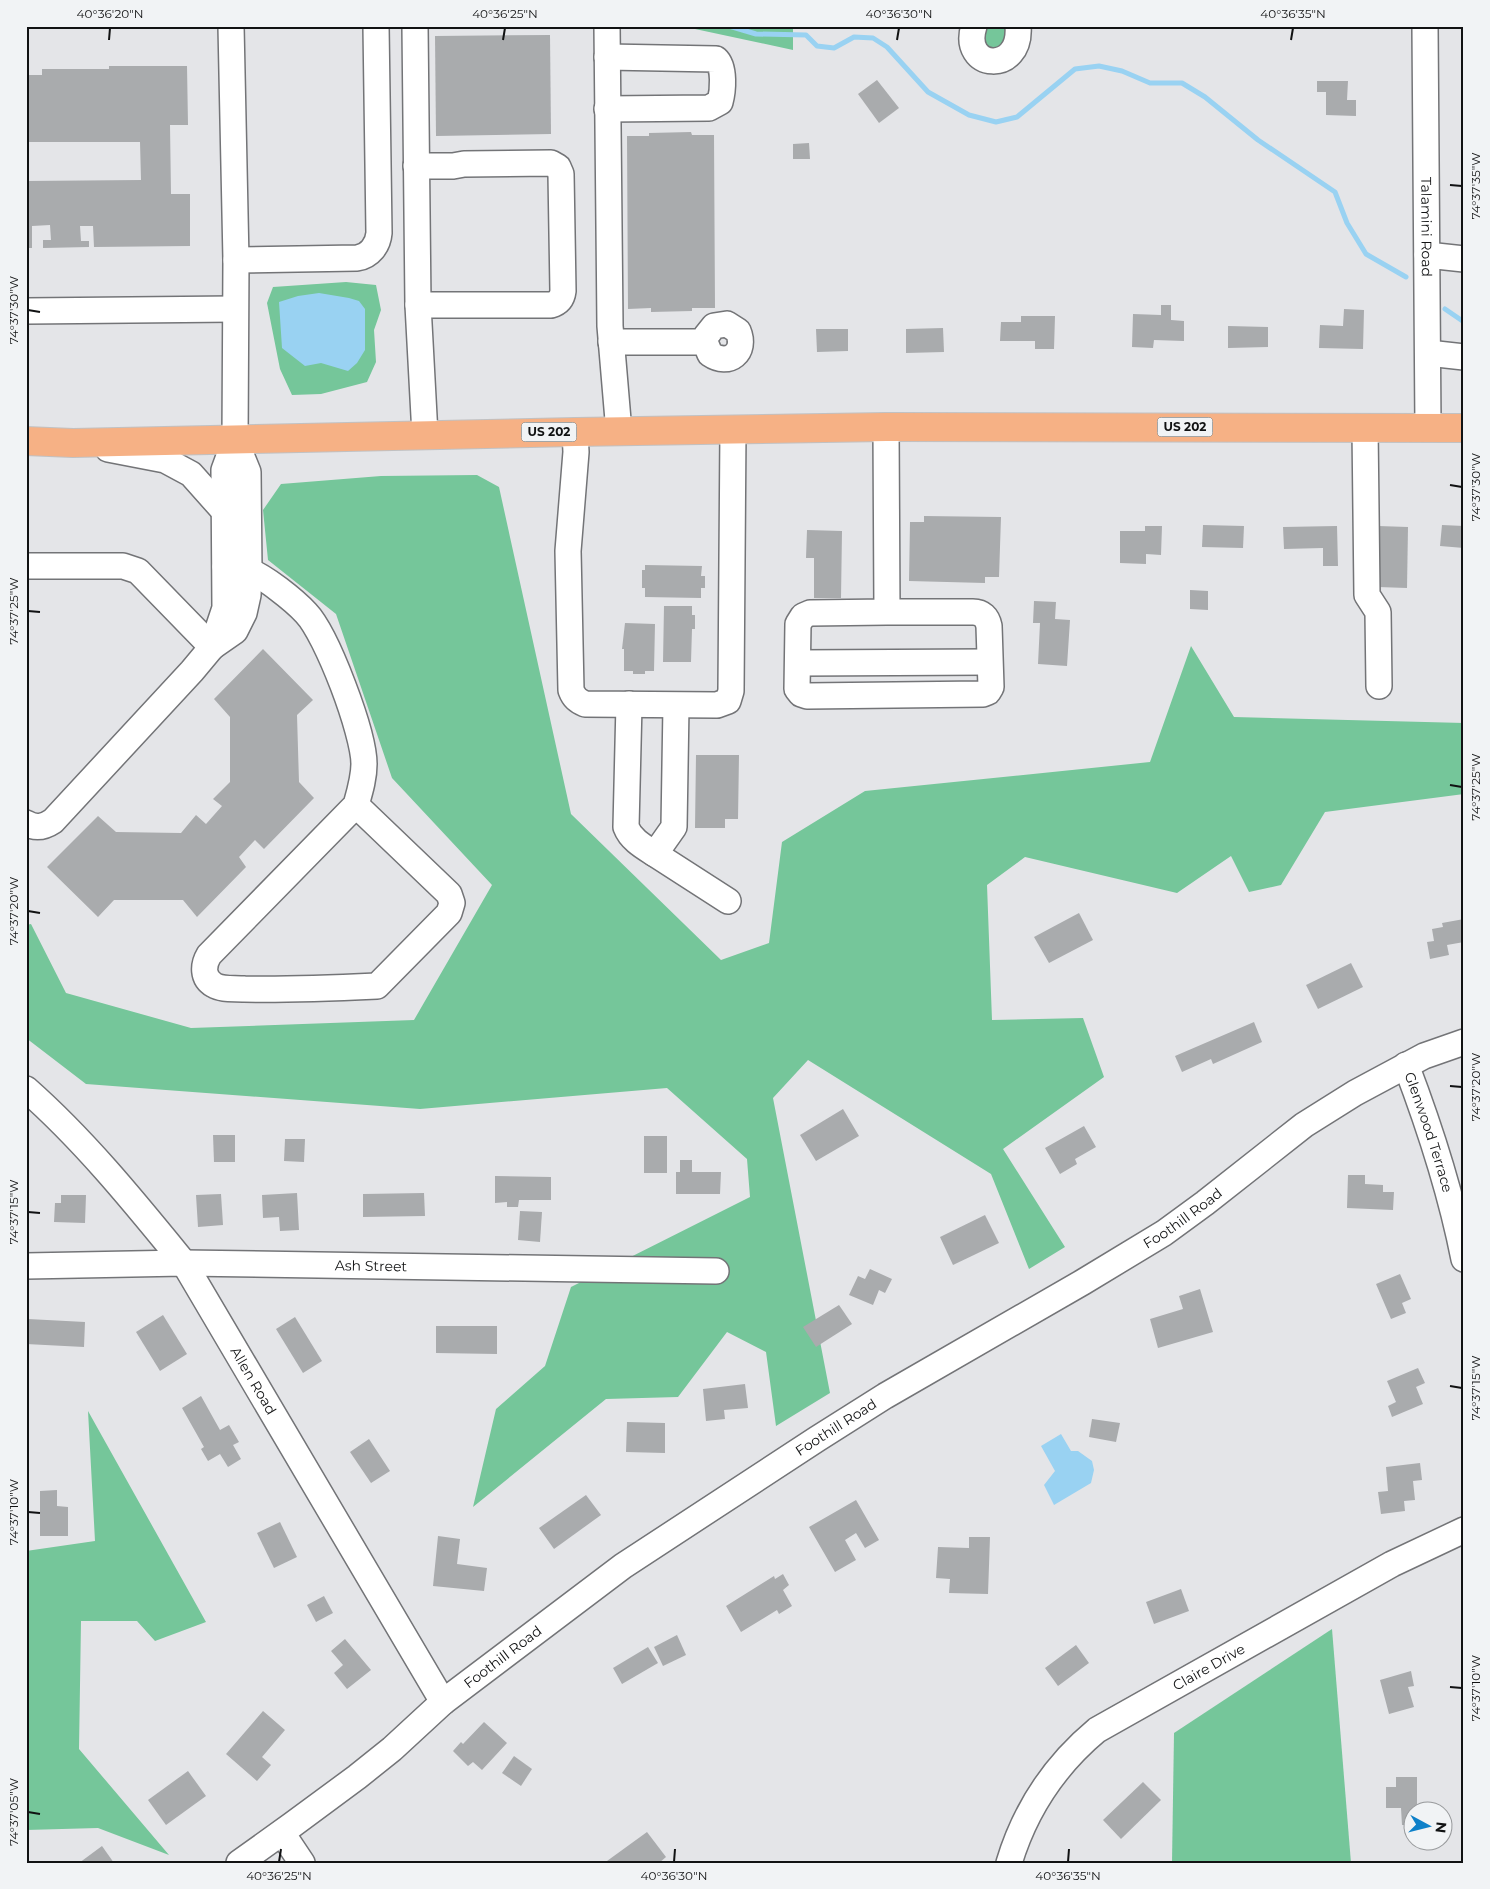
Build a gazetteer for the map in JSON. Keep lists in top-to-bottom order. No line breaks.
{"streets":{"highway":["US 202"],"street":["Talamini Road","Glenwood Terrace","Foothill Road","Ash Street","Allen Road","Claire Drive"]},"crossings":[["Talamini Road","US 202"],["Glenwood Terrace","Foothill Road"],["Foothill Road","Allen Road"],["Ash Street","Allen Road"]],"north":"right","coordinates":["40°36'20\"N","40°36'25\"N","40°36'30\"N","40°36'35\"N","74°37'35\"W","74°37'30\"W","74°37'25\"W","74°37'20\"W","74°37'15\"W","74°37'10\"W","74°37'05\"W"]}
